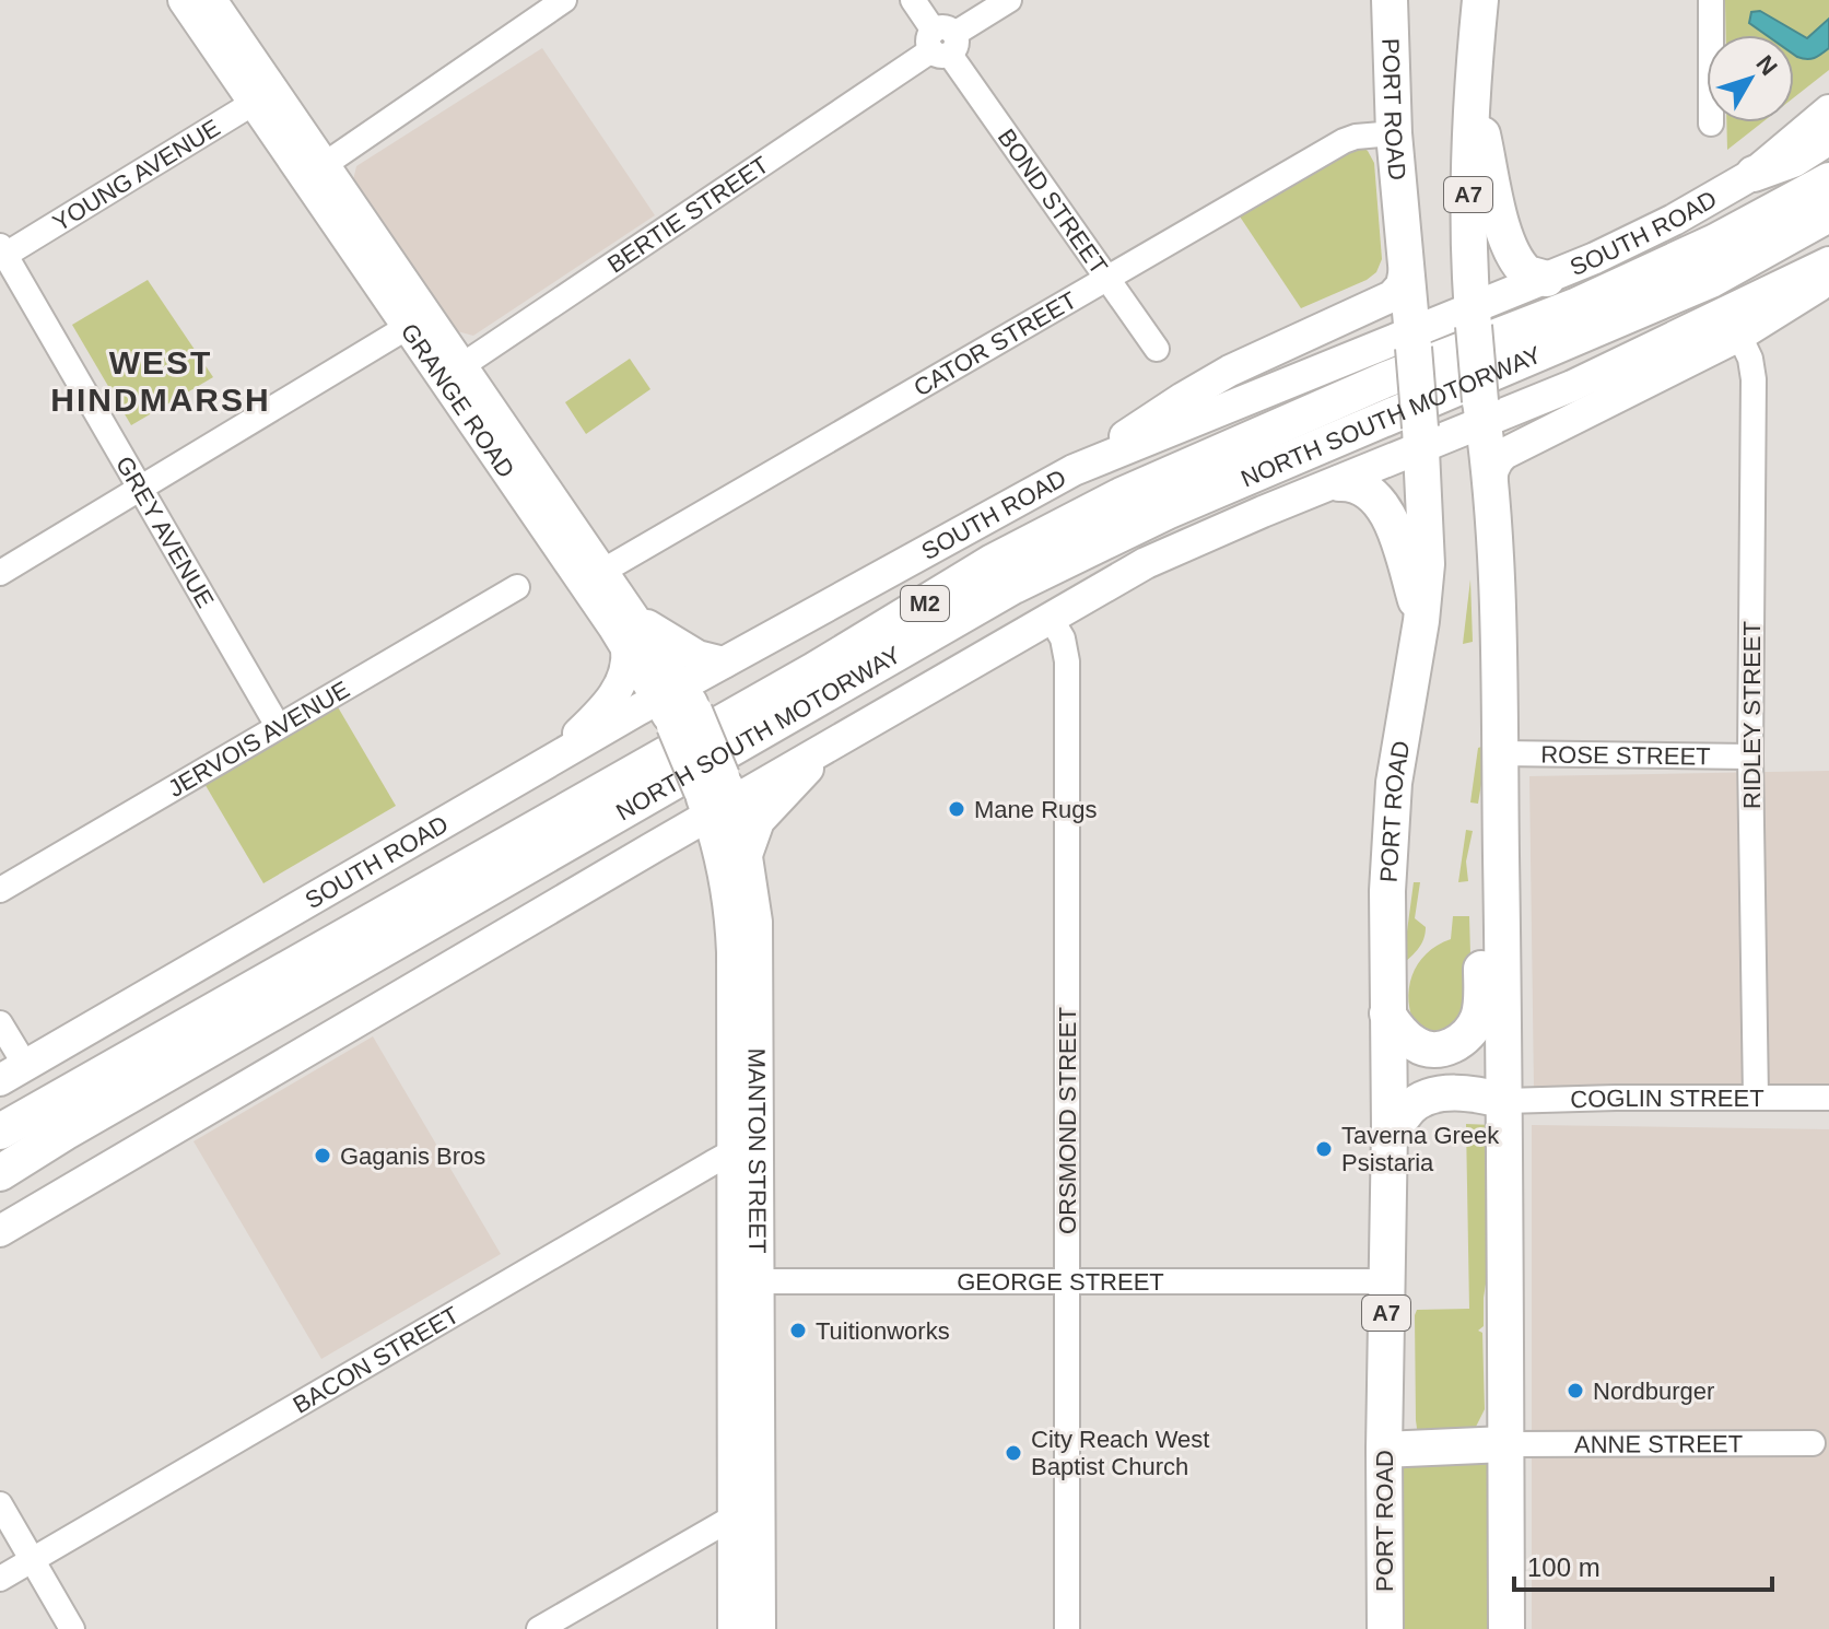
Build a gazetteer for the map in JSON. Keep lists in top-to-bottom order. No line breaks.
{"streets":{"highway":["PORT ROAD","A7","NORTH SOUTH MOTORWAY","M2"],"main road":["SOUTH ROAD","GRANGE ROAD","MANTON STREET"],"street":["YOUNG AVENUE","BOND STREET","BERTIE STREET","CATOR STREET","GREY AVENUE","RIDLEY STREET","JERVOIS AVENUE","ROSE STREET","COGLIN STREET","ORSMOND STREET","GEORGE STREET","BACON STREET","ANNE STREET"]},"crossings":[["PORT ROAD","SOUTH ROAD"],["PORT ROAD","CATOR STREET"],["PORT ROAD","GEORGE STREET"],["YOUNG AVENUE","GRANGE ROAD"],["YOUNG AVENUE","GREY AVENUE"],["A7","SOUTH ROAD"],["A7","ROSE STREET"],["A7","COGLIN STREET"],["A7","ANNE STREET"],["BOND STREET","BERTIE STREET"],["BOND STREET","CATOR STREET"],["BERTIE STREET","GRANGE ROAD"],["SOUTH ROAD","GRANGE ROAD"],["CATOR STREET","GRANGE ROAD"],["GRANGE ROAD","MANTON STREET"],["GREY AVENUE","JERVOIS AVENUE"],["RIDLEY STREET","ROSE STREET"],["RIDLEY STREET","COGLIN STREET"],["ORSMOND STREET","GEORGE STREET"],["MANTON STREET","GEORGE STREET"],["MANTON STREET","BACON STREET"]],"districts":["WEST HINDMARSH"],"places":["Mane Rugs","Taverna Greek Psistaria","Gaganis Bros","Tuitionworks","Nordburger","City Reach West Baptist Church"],"scale_bar":"100 m","north":"top right"}
